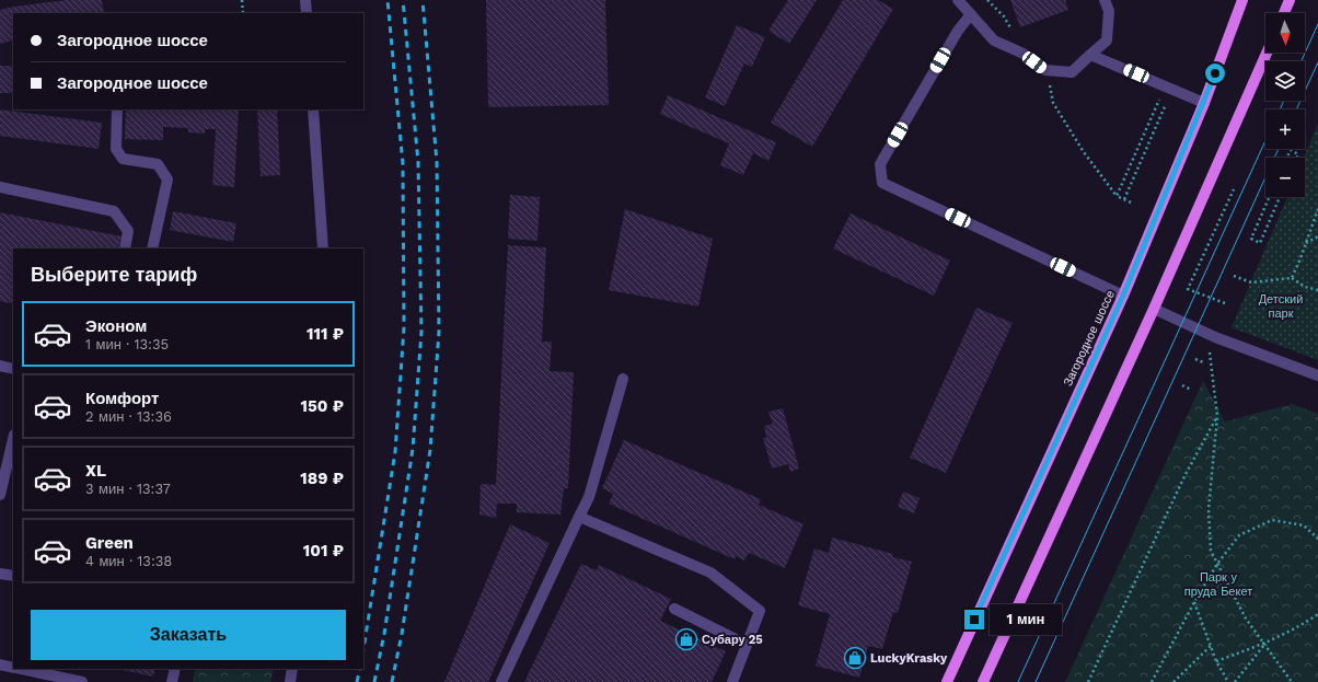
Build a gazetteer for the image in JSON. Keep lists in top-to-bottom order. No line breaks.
{"streets":{"main road":["Загородное шоссе"]},"parks":["Детский парк","Парк у пруда Бекет"],"places":{"shop":["Субару 25","LuckyKrasky"]},"north":"bottom","page":{"map_buttons":["+","−"],"banner":["Загородное шоссе","Загородное шоссе"],"heading":"Выберите тариф","list":[{"name":"Эконом","note":"1 мин · 13:35","value":"111 ₽"},{"name":"Комфорт","note":"2 мин · 13:36","value":"150 ₽"},{"name":"XL","note":"3 мин · 13:37","value":"189 ₽"},{"name":"Green","note":"4 мин · 13:38","value":"101 ₽"}],"buttons":"Заказать","bubble":"1 мин"}}
